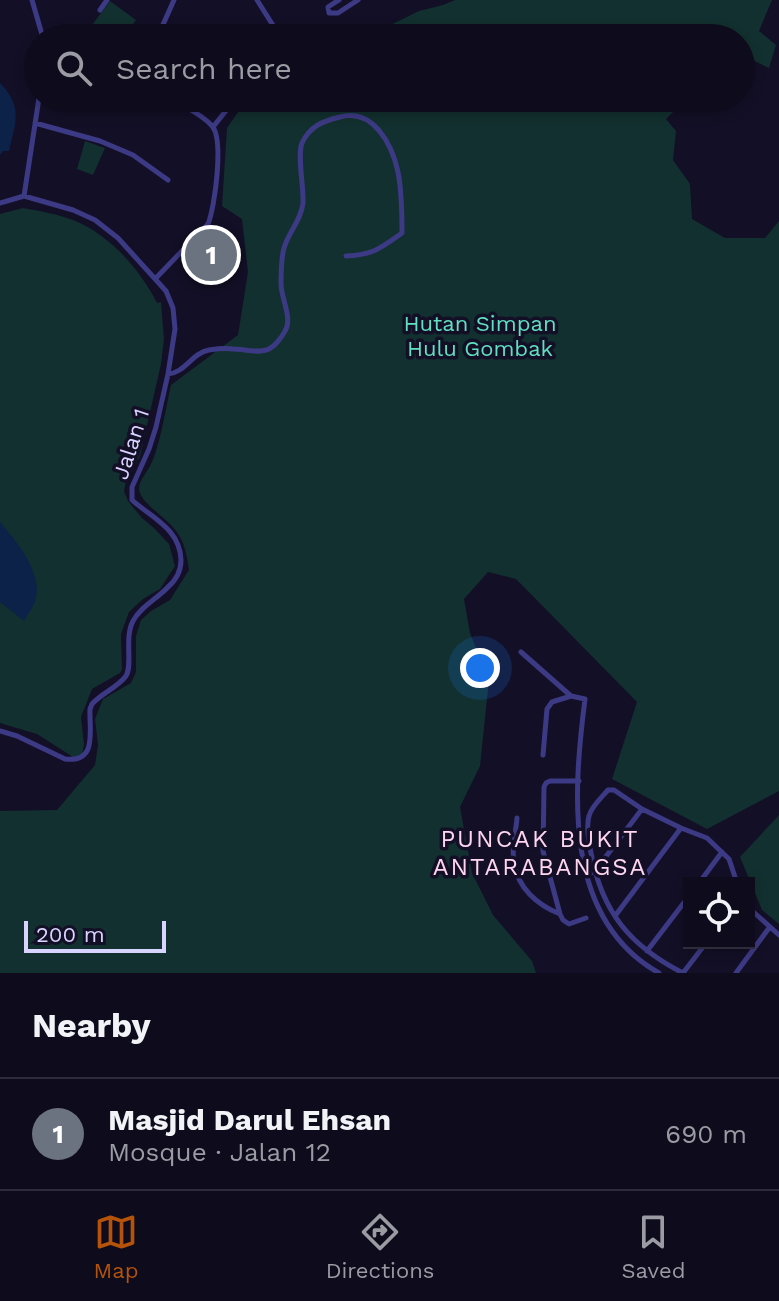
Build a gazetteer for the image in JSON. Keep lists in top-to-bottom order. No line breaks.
{"streets":{"street":["Jalan 1"]},"districts":["PUNCAK BUKIT ANTARABANGSA"],"parks":["Hutan Simpan Hulu Gombak"],"scale_bar":"200 m","page":{"search":"Search here","pins":"1","scale":"200 m","heading":"Nearby","list":[{"mark":"1","name":"Masjid Darul Ehsan","note":"Mosque · Jalan 12","value":"690 m"}],"nav":["Map","Directions","Saved"]}}
